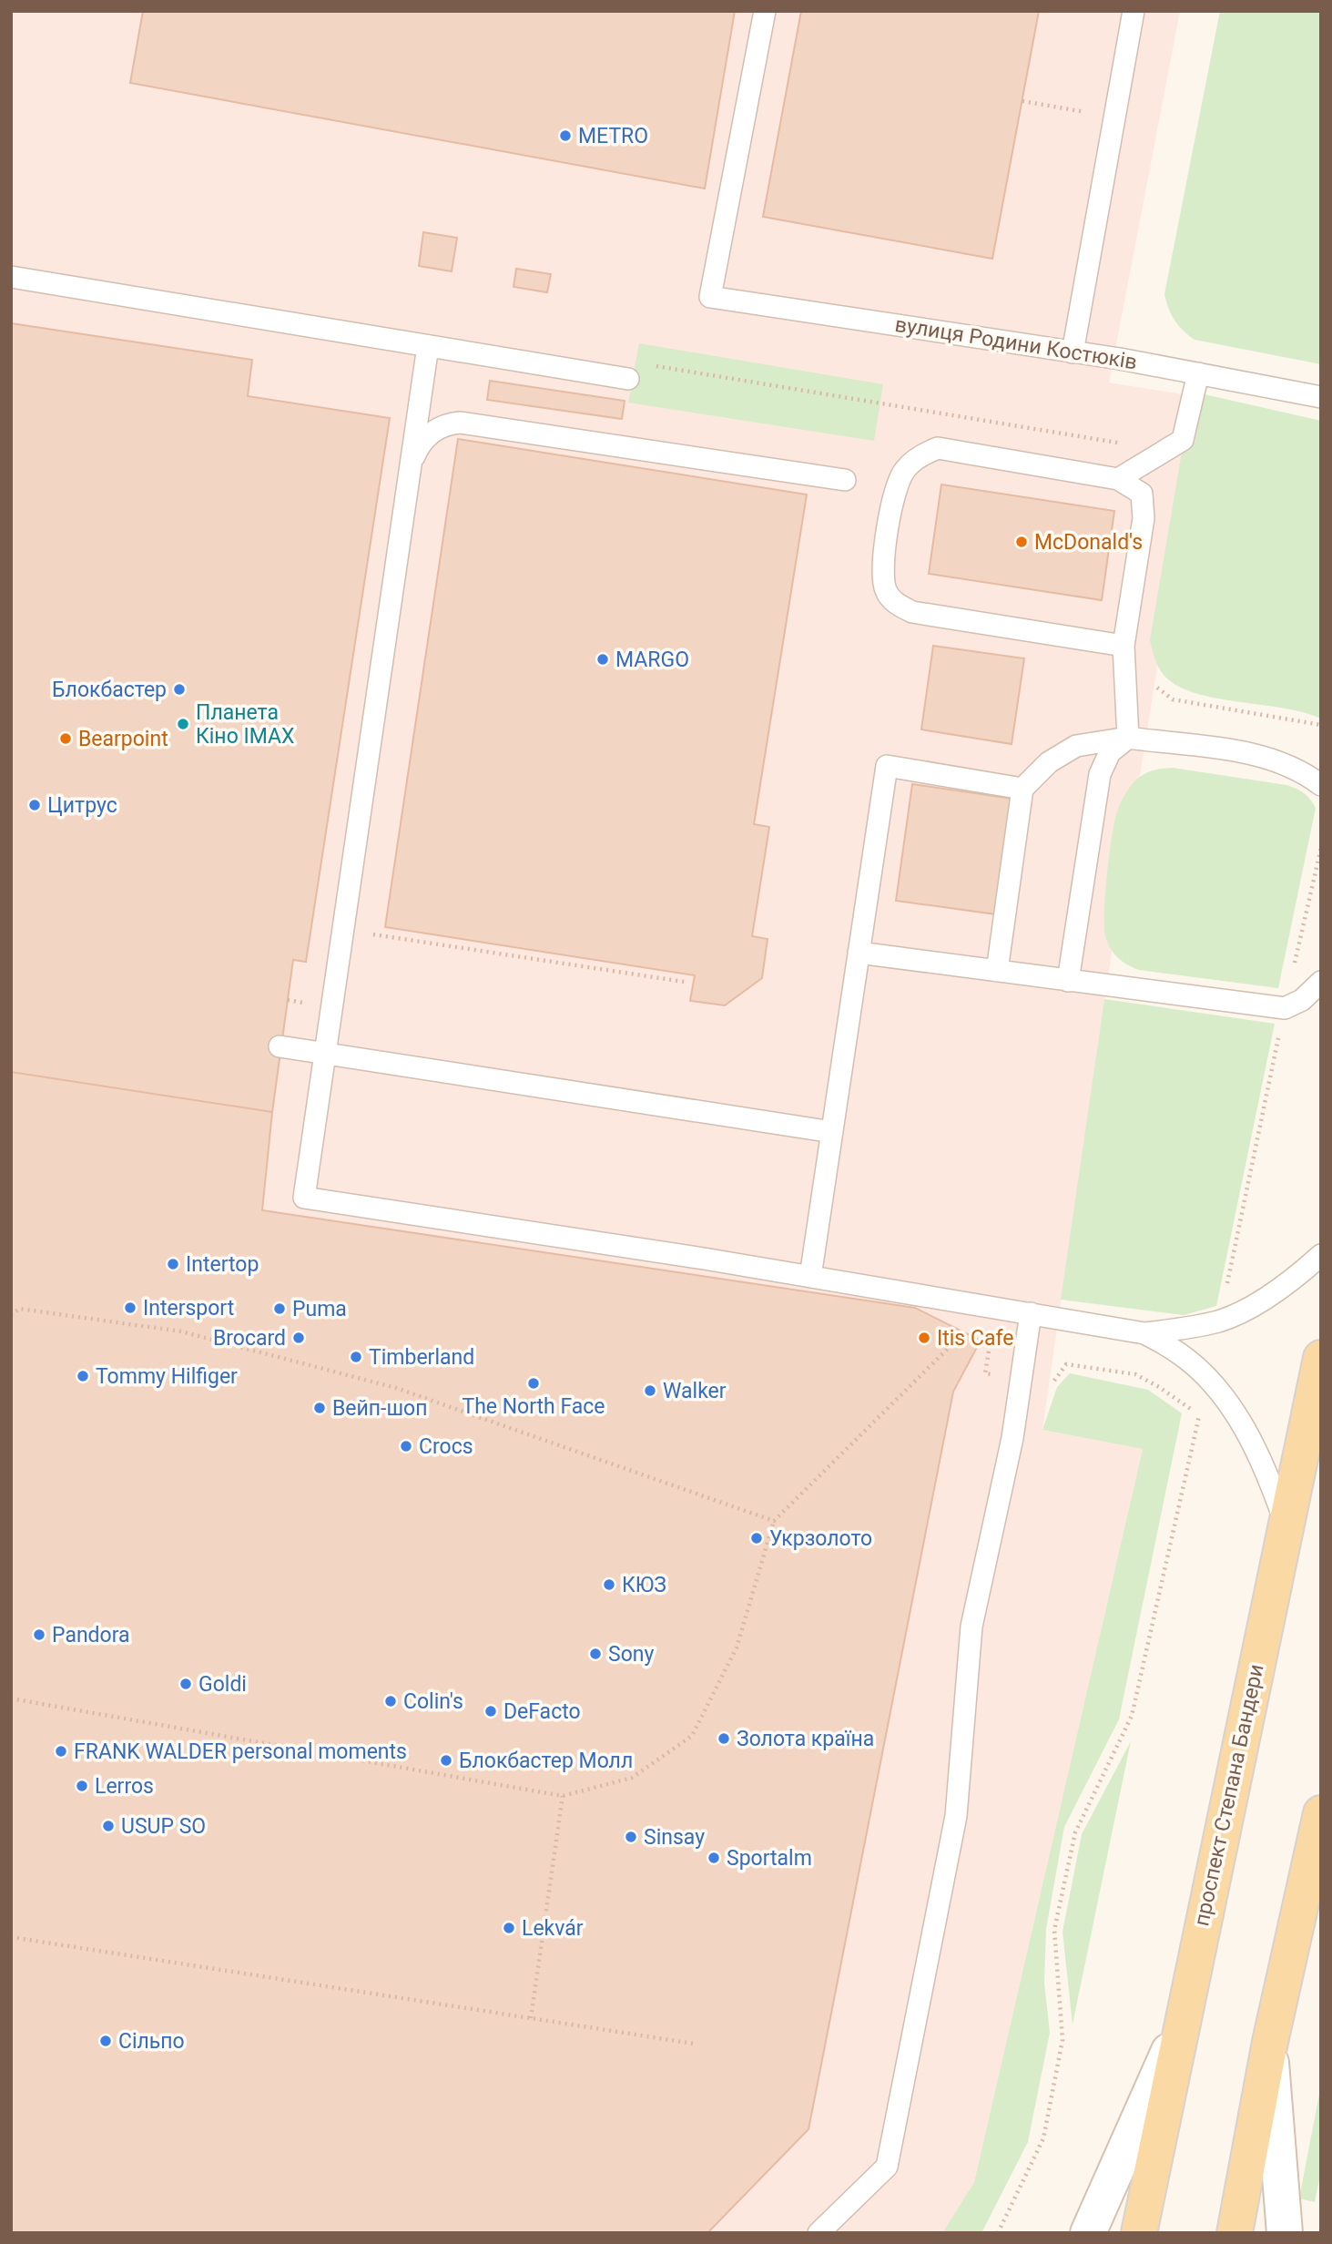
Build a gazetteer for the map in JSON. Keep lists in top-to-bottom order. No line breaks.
{"streets":{"main road":["проспект Степана Бандери"],"lane":["вулиця Родини Костюків"]},"places":["METRO","McDonald's","MARGO","Блокбастер","Планета Кіно IMAX","Bearpoint","Цитрус","Intertop","Intersport","Puma","Brocard","Itis Cafe","Timberland","Tommy Hilfiger","The North Face","Walker","Вейп-шоп","Crocs","Укрзолото","КЮЗ","Pandora","Sony","Goldi","Colin's","DeFacto","Золота країна","FRANK WALDER personal moments","Блокбастер Молл","Lerros","USUP SO","Sinsay","Sportalm","Lekvár","Сільпо"]}
